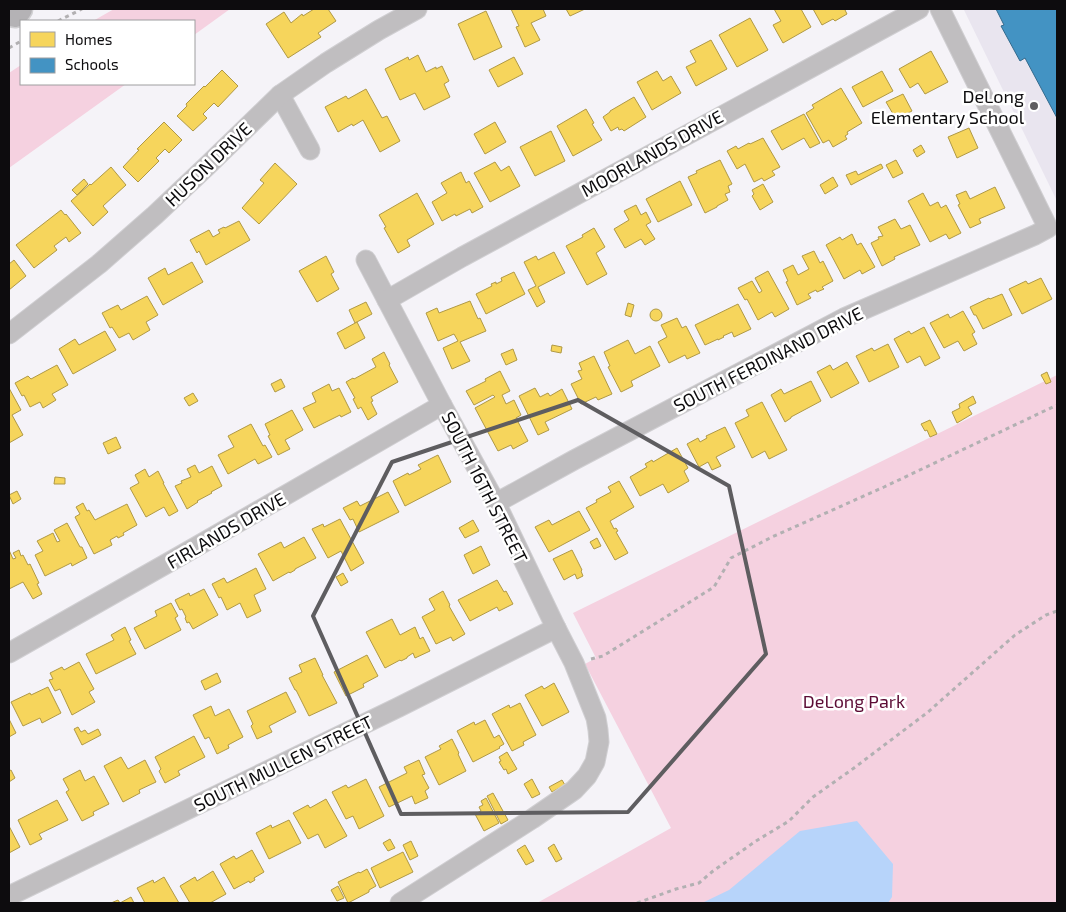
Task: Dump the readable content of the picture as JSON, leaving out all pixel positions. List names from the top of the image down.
{
  "streets": {
    "street": [
      "MOORLANDS DRIVE",
      "HUSON DRIVE",
      "SOUTH FERDINAND DRIVE",
      "SOUTH 16TH STREET",
      "FIRLANDS DRIVE",
      "SOUTH MULLEN STREET"
    ]
  },
  "crossings": [
    ["MOORLANDS DRIVE", "SOUTH 16TH STREET"],
    ["SOUTH FERDINAND DRIVE", "SOUTH 16TH STREET"],
    ["SOUTH 16TH STREET", "FIRLANDS DRIVE"],
    ["SOUTH 16TH STREET", "SOUTH MULLEN STREET"]
  ],
  "parks": ["DeLong Park"],
  "places": ["DeLong Elementary School"],
  "legend": ["Homes", "Schools"]
}
